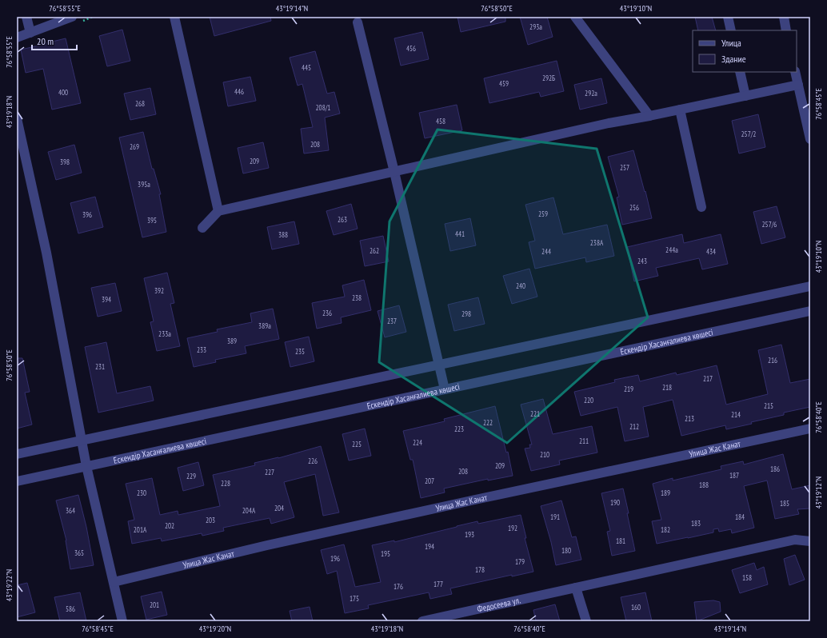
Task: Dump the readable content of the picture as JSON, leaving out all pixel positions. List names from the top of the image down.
{
  "streets": {
    "street": ["Ескендір Хасанғалиева көшесі", "Улица Жас Канат", "Федосеева ул."]
  },
  "house_numbers": [
    "293а",
    "456",
    "445",
    "292Б",
    "459",
    "446",
    "400",
    "292а",
    "268",
    "208/1",
    "458",
    "257/2",
    "208",
    "269",
    "209",
    "398",
    "257",
    "395а",
    "256",
    "259",
    "396",
    "263",
    "395",
    "257/6",
    "441",
    "388",
    "238А",
    "244а",
    "262",
    "244",
    "434",
    "243",
    "240",
    "392",
    "238",
    "394",
    "236",
    "298",
    "237",
    "389а",
    "233а",
    "389",
    "233",
    "235",
    "216",
    "231",
    "217",
    "218",
    "219",
    "220",
    "215",
    "221",
    "214",
    "213",
    "222",
    "212",
    "223",
    "211",
    "224",
    "225",
    "210",
    "226",
    "209",
    "186",
    "208",
    "227",
    "187",
    "229",
    "207",
    "228",
    "188",
    "230",
    "189",
    "190",
    "185",
    "204",
    "364",
    "204А",
    "191",
    "184",
    "203",
    "183",
    "202",
    "192",
    "201А",
    "182",
    "193",
    "181",
    "194",
    "180",
    "365",
    "195",
    "196",
    "179",
    "178",
    "158",
    "177",
    "176",
    "175",
    "201",
    "160",
    "586"
  ],
  "legend": ["Улица", "Здание"],
  "scale_bar": "20 m",
  "coordinates": [
    "76°58'55\"E",
    "43°19'14\"N",
    "76°58'50\"E",
    "43°19'10\"N",
    "76°58'45\"E",
    "43°19'18\"N",
    "76°58'40\"E",
    "43°19'12\"N",
    "43°19'22\"N",
    "43°19'20\"N"
  ]
}
